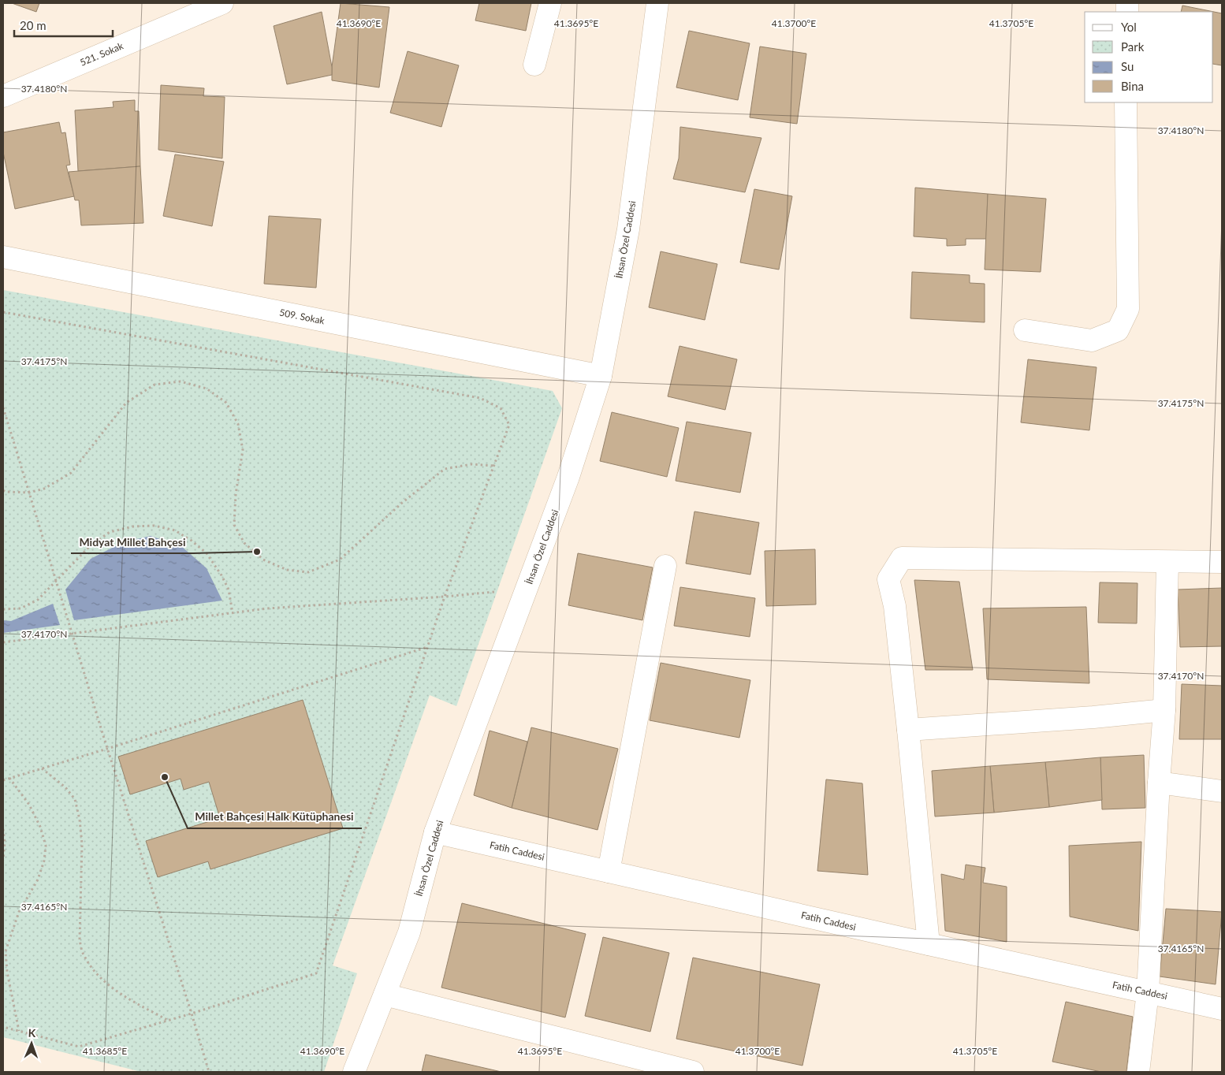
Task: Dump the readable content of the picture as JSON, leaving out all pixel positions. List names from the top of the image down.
{
  "streets": {
    "street": [
      "521. Sokak",
      "İhsan Özel Caddesi",
      "509. Sokak",
      "Fatih Caddesi"
    ]
  },
  "crossings": [
    ["İhsan Özel Caddesi", "509. Sokak"],
    ["İhsan Özel Caddesi", "Fatih Caddesi"]
  ],
  "places": ["Midyat Millet Bahçesi", "Millet Bahçesi Halk Kütüphanesi"],
  "legend": [
    "Yol",
    "Park",
    "Su",
    "Bina"
  ],
  "scale_bar": "20 m",
  "north": "top",
  "coordinates": [
    "41.3690°E",
    "41.3695°E",
    "41.3700°E",
    "41.3705°E",
    "37.4180°N",
    "37.4175°N",
    "37.4170°N",
    "37.4165°N",
    "41.3685°E"
  ]
}
